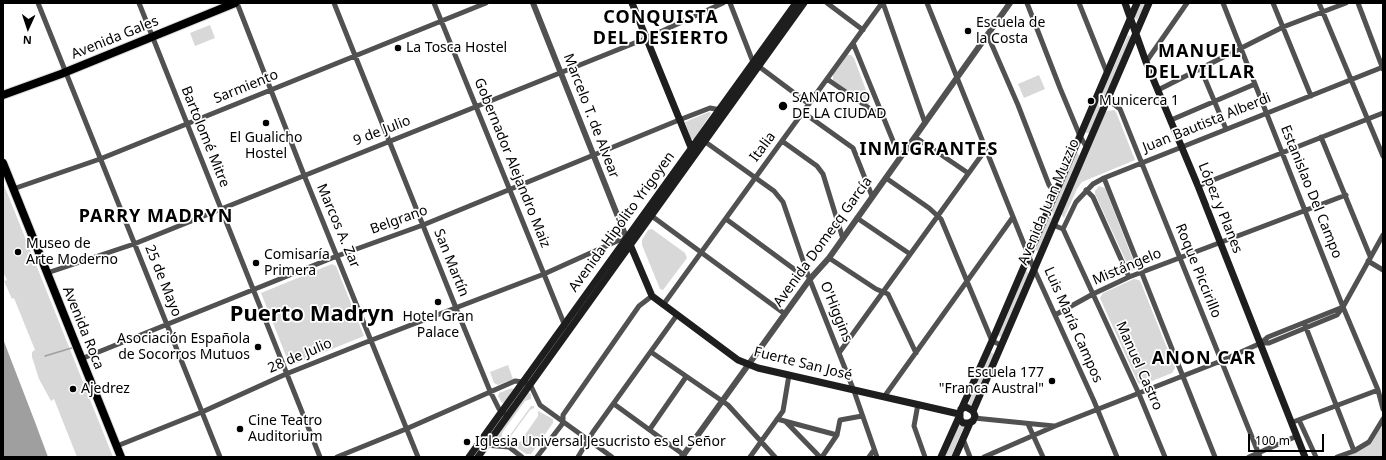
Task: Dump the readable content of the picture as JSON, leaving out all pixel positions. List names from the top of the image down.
{
  "streets": {
    "main road": [
      "Avenida Gales",
      "Avenida Juan Muzzio",
      "López y Planes",
      "Avenida Hipólito Yrigoyen",
      "Avenida Roca",
      "Fuerte San José"
    ],
    "street": [
      "Sarmiento",
      "Marcelo T. de Alvear",
      "Juan Bautista Alberdi",
      "9 de Julio",
      "Bartolomé Mitre",
      "Italia",
      "Gobernador Alejandro Maiz",
      "Estanislao Del Campo",
      "Belgrano",
      "Marcos A. Zar",
      "Avenida Domecq García",
      "San Martín",
      "Mistángelo",
      "Roque Piccirillo",
      "25 de Mayo",
      "O'Higgins",
      "Luis María Campos",
      "28 de Julio",
      "Manuel Castro"
    ]
  },
  "crossings": [
    ["Avenida Gales", "Bartolomé Mitre"],
    ["Avenida Gales", "Marcos A. Zar"],
    ["Avenida Gales", "25 de Mayo"],
    ["Sarmiento", "Bartolomé Mitre"],
    ["Sarmiento", "Gobernador Alejandro Maiz"],
    ["Sarmiento", "Marcos A. Zar"],
    ["Sarmiento", "San Martín"],
    ["Sarmiento", "25 de Mayo"],
    ["Sarmiento", "Avenida Roca"],
    ["Marcelo T. de Alvear", "9 de Julio"],
    ["Marcelo T. de Alvear", "Belgrano"],
    ["Marcelo T. de Alvear", "Avenida Hipólito Yrigoyen"],
    ["Marcelo T. de Alvear", "28 de Julio"],
    ["Marcelo T. de Alvear", "Fuerte San José"],
    ["Juan Bautista Alberdi", "Estanislao Del Campo"],
    ["Juan Bautista Alberdi", "López y Planes"],
    ["Juan Bautista Alberdi", "Roque Piccirillo"],
    ["Juan Bautista Alberdi", "Manuel Castro"],
    ["9 de Julio", "Bartolomé Mitre"],
    ["9 de Julio", "Gobernador Alejandro Maiz"],
    ["9 de Julio", "Marcos A. Zar"],
    ["9 de Julio", "San Martín"],
    ["9 de Julio", "25 de Mayo"],
    ["9 de Julio", "Avenida Roca"],
    ["Bartolomé Mitre", "Belgrano"],
    ["Bartolomé Mitre", "28 de Julio"],
    ["Italia", "O'Higgins"],
    ["Italia", "Fuerte San José"],
    ["Gobernador Alejandro Maiz", "Belgrano"],
    ["Gobernador Alejandro Maiz", "Avenida Hipólito Yrigoyen"],
    ["Gobernador Alejandro Maiz", "28 de Julio"],
    ["Estanislao Del Campo", "Mistángelo"],
    ["Avenida Juan Muzzio", "López y Planes"],
    ["Avenida Juan Muzzio", "Roque Piccirillo"],
    ["Avenida Juan Muzzio", "Luis María Campos"],
    ["Avenida Juan Muzzio", "Fuerte San José"],
    ["López y Planes", "Mistángelo"],
    ["Belgrano", "Avenida Hipólito Yrigoyen"],
    ["Belgrano", "Marcos A. Zar"],
    ["Belgrano", "San Martín"],
    ["Belgrano", "25 de Mayo"],
    ["Belgrano", "Avenida Roca"],
    ["Avenida Hipólito Yrigoyen", "San Martín"],
    ["Avenida Hipólito Yrigoyen", "O'Higgins"],
    ["Avenida Hipólito Yrigoyen", "28 de Julio"],
    ["Avenida Hipólito Yrigoyen", "Fuerte San José"],
    ["Marcos A. Zar", "28 de Julio"],
    ["Avenida Domecq García", "O'Higgins"],
    ["Avenida Domecq García", "Luis María Campos"],
    ["Avenida Domecq García", "Fuerte San José"],
    ["San Martín", "28 de Julio"],
    ["Mistángelo", "Roque Piccirillo"],
    ["Mistángelo", "Luis María Campos"],
    ["Mistángelo", "Manuel Castro"],
    ["25 de Mayo", "28 de Julio"],
    ["O'Higgins", "Fuerte San José"],
    ["Avenida Roca", "28 de Julio"],
    ["28 de Julio", "Fuerte San José"]
  ],
  "districts": [
    "CONQUISTA DEL DESIERTO",
    "MANUEL DEL VILLAR",
    "INMIGRANTES",
    "PARRY MADRYN",
    "Puerto Madryn",
    "ANON CAR"
  ],
  "places": [
    "Escuela de la Costa",
    "La Tosca Hostel",
    "Municerca 1",
    "SANATORIO DE LA CIUDAD",
    "El Gualicho Hostel",
    "Museo de Arte Moderno",
    "Comisaría Primera",
    "Hotel Gran Palace",
    "Asociación Española de Socorros Mutuos",
    "Escuela 177 \"Franca Austral\"",
    "Ajedrez",
    "Cine Teatro Auditorium",
    "Iglesia Universal Jesucristo es el Señor"
  ],
  "scale_bar": "100 m",
  "north": "bottom"
}
